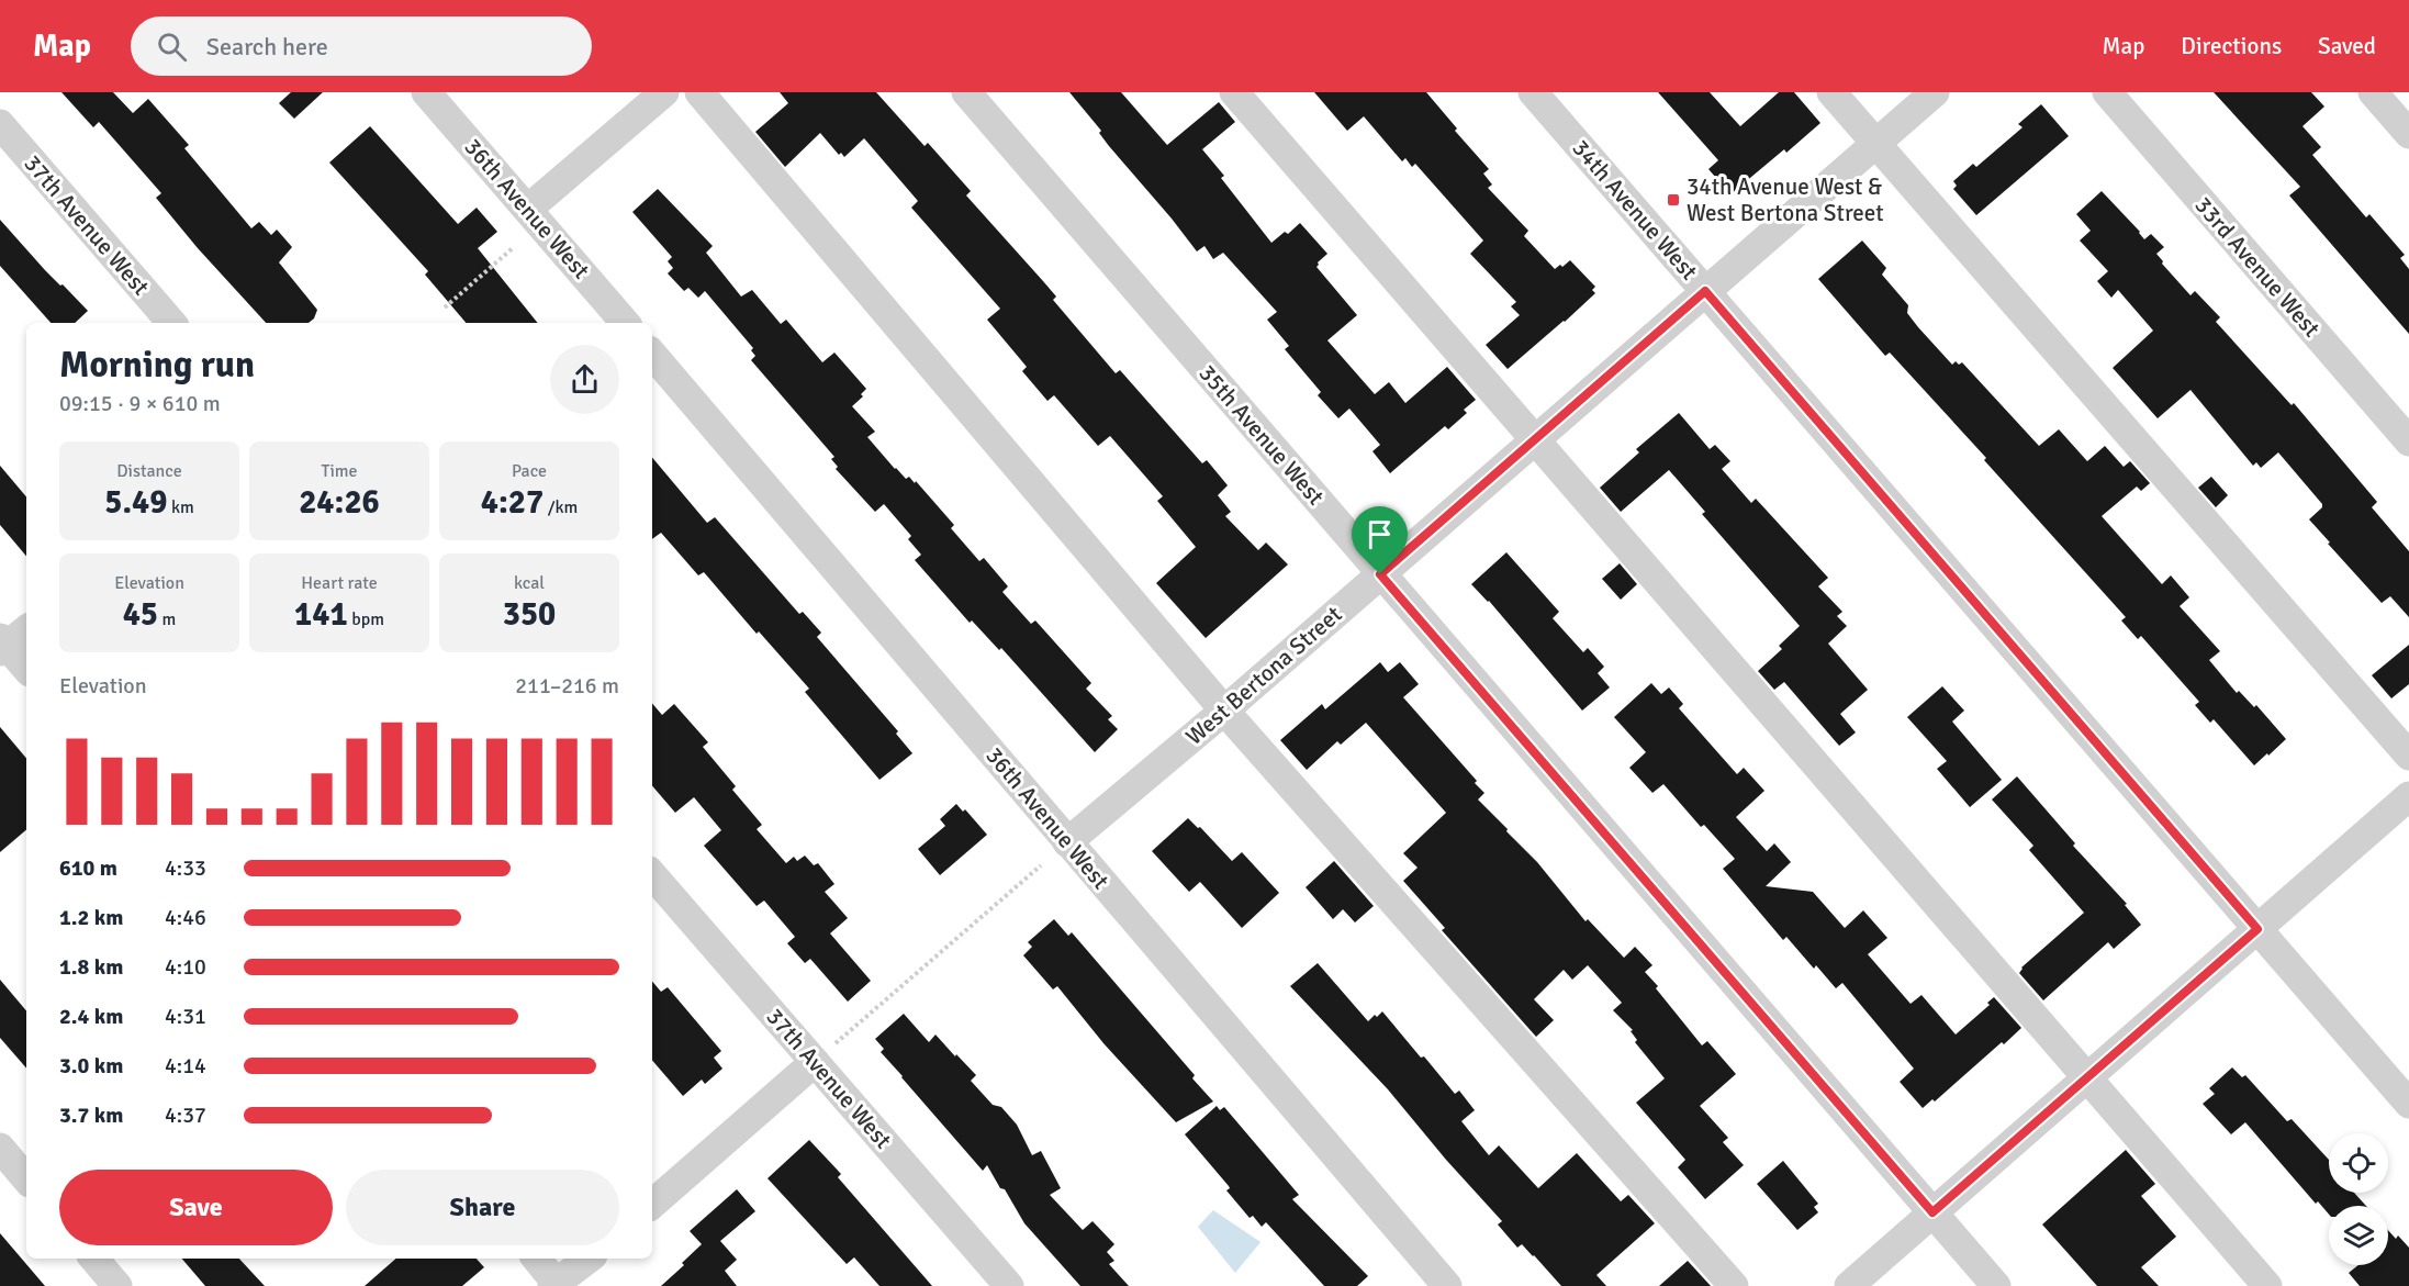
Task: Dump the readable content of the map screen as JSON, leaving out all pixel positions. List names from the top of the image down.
{
  "streets": {
    "street": [
      "36th Avenue West",
      "34th Avenue West",
      "37th Avenue West",
      "33rd Avenue West",
      "35th Avenue West",
      "West Bertona Street"
    ]
  },
  "crossings": [
    ["36th Avenue West", "West Bertona Street"],
    ["34th Avenue West", "West Bertona Street"],
    ["35th Avenue West", "West Bertona Street"]
  ],
  "places": {
    "transit": ["34th Avenue West & West Bertona Street"]
  },
  "page": {
    "header": "Map",
    "search": "Search here",
    "nav": ["Map", "Directions", "Saved"],
    "heading": ["Morning run", "09:15 · 9 × 610 m"],
    "stats": [
      ["Distance", "5.49 km"],
      ["Time", "24:26"],
      ["Pace", "4:27 /km"],
      ["Elevation", "45 m"],
      ["Heart rate", "141 bpm"],
      ["kcal", "350"]
    ],
    "chart": ["Elevation", "211–216 m"],
    "list": [
      {
        "name": "610 m",
        "note": "4:33"
      },
      {
        "name": "1.2 km",
        "note": "4:46"
      },
      {
        "name": "1.8 km",
        "note": "4:10"
      },
      {
        "name": "2.4 km",
        "note": "4:31"
      },
      {
        "name": "3.0 km",
        "note": "4:14"
      },
      {
        "name": "3.7 km",
        "note": "4:37"
      }
    ],
    "buttons": ["Save", "Share"]
  }
}
